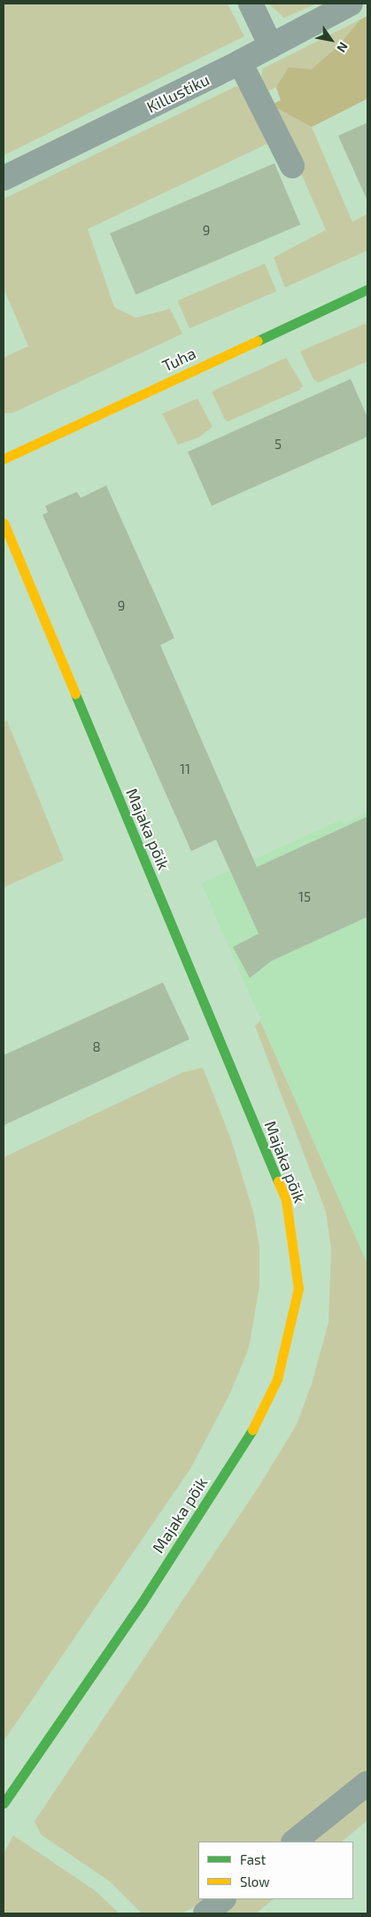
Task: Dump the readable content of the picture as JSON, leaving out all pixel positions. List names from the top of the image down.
{
  "streets": {
    "street": ["Killustiku", "Tuha", "Majaka põik"]
  },
  "house_numbers": [
    "9",
    "5",
    "9",
    "11",
    "15",
    "8"
  ],
  "legend": ["Fast", "Slow"],
  "north": "bottom right"
}
